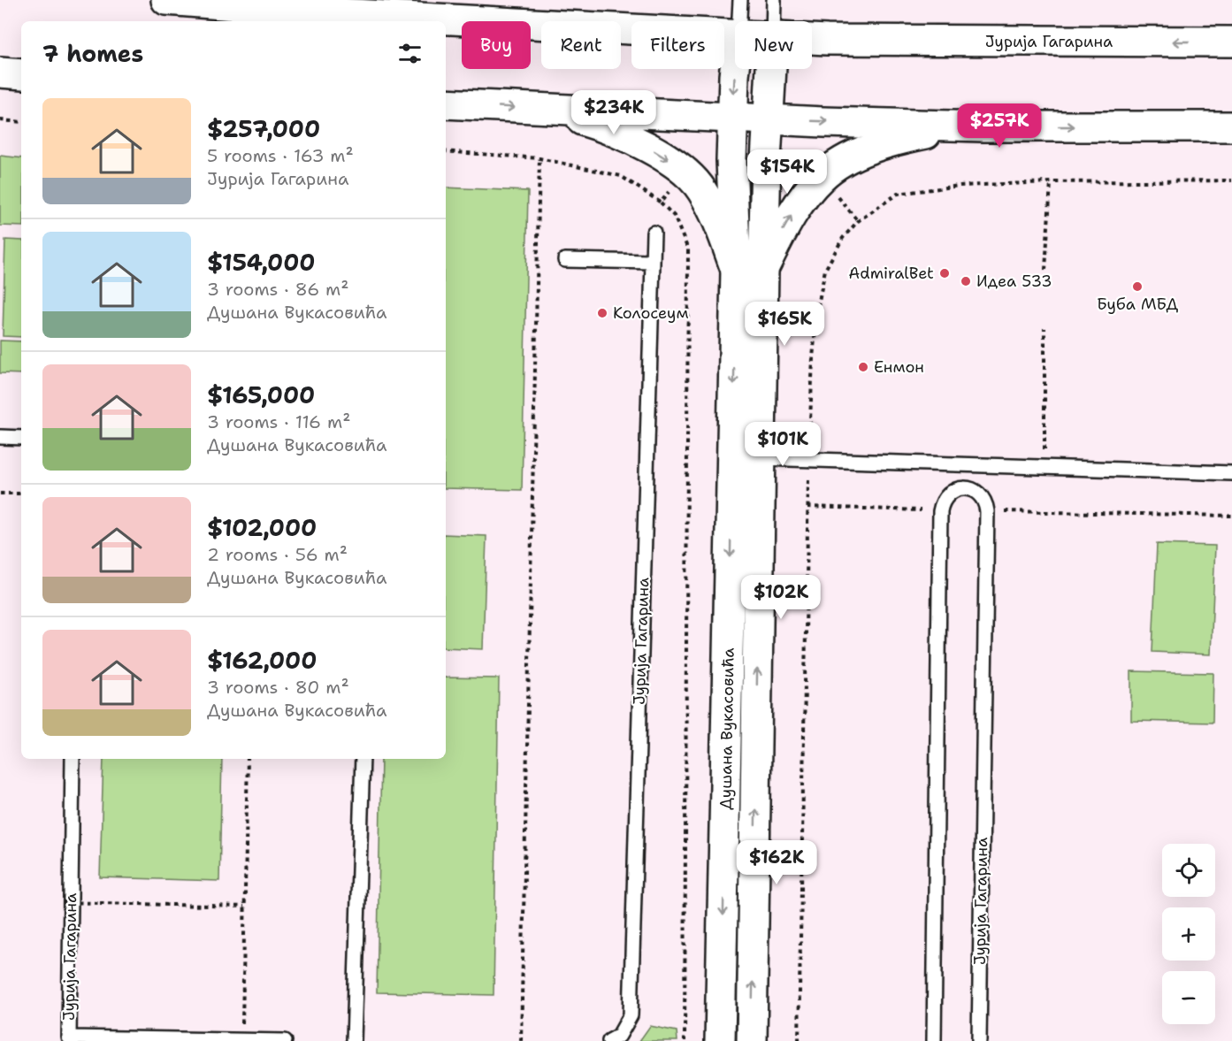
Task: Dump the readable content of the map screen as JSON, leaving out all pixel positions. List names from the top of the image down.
{
  "streets": {
    "main road": ["Јурија Гагарина", "Душана Вукасовића"]
  },
  "places": [
    "AdmiralBet",
    "Идеа 533",
    "Буба МБД",
    "Колосеум",
    "Енмон"
  ],
  "page": {
    "chip": [
      "Buy",
      "Rent",
      "Filters",
      "New"
    ],
    "heading": "7 homes",
    "list": [
      {
        "name": "$257,000",
        "note": "5 rooms · 163 m² · Јурија Гагарина"
      },
      {
        "name": "$154,000",
        "note": "3 rooms · 86 m² · Душана Вукасовића"
      },
      {
        "name": "$165,000",
        "note": "3 rooms · 116 m² · Душана Вукасовића"
      },
      {
        "name": "$102,000",
        "note": "2 rooms · 56 m² · Душана Вукасовића"
      },
      {
        "name": "$162,000",
        "note": "3 rooms · 80 m² · Душана Вукасовића"
      }
    ],
    "price": [
      "$234K",
      "$257K",
      "$154K",
      "$165K",
      "$101K",
      "$102K",
      "$162K"
    ],
    "map_buttons": ["+", "−"]
  }
}
